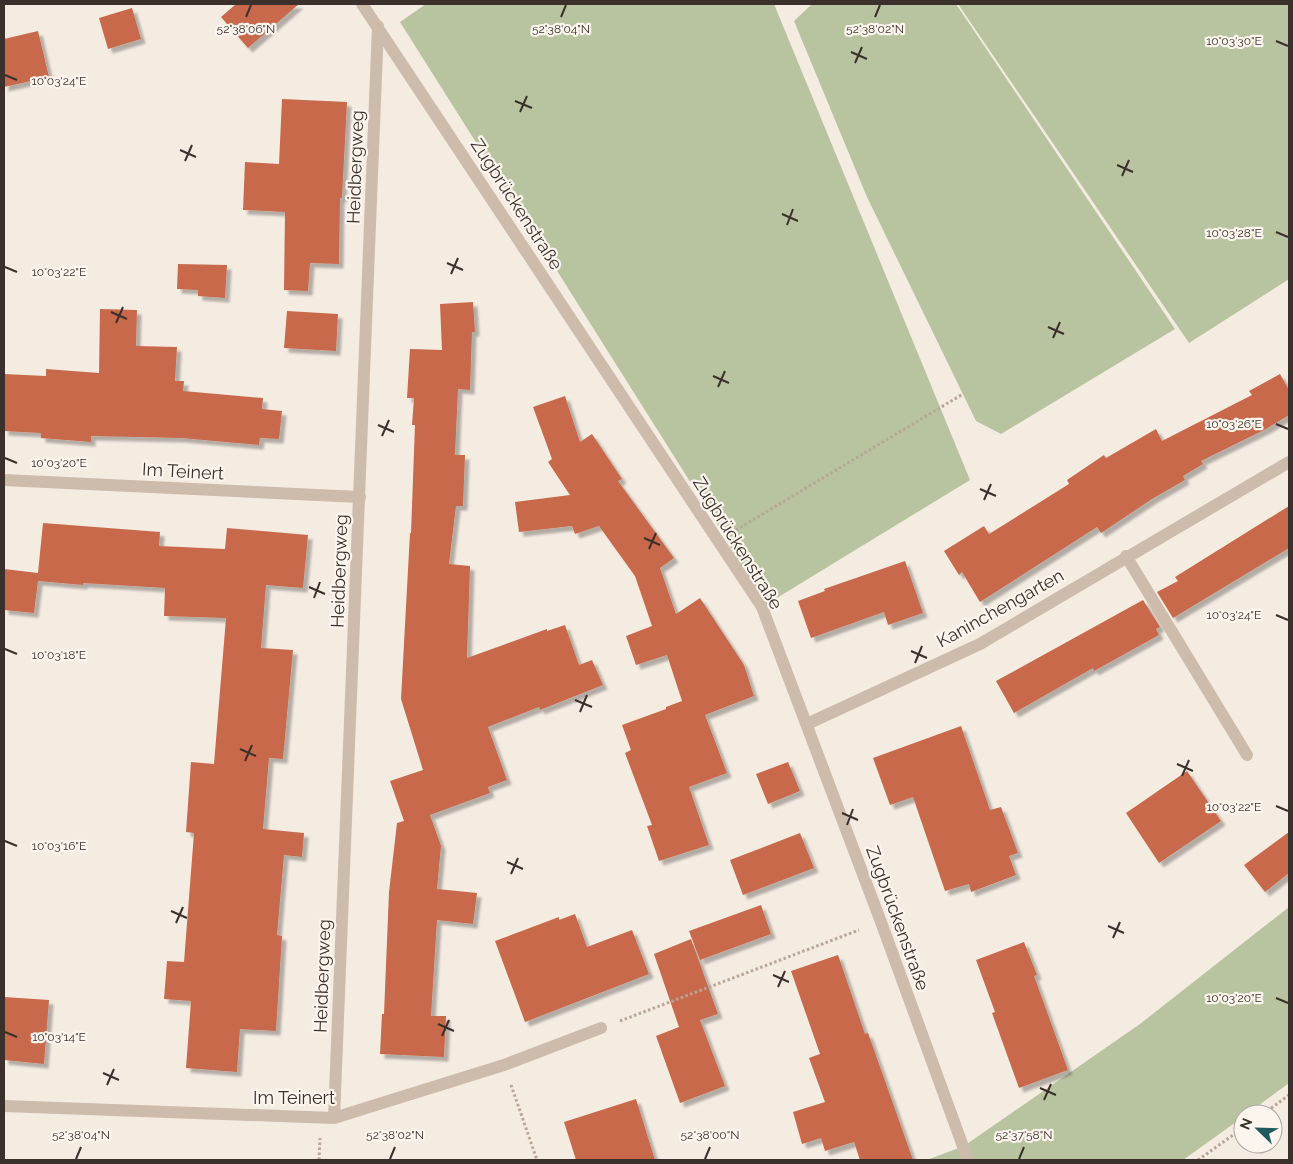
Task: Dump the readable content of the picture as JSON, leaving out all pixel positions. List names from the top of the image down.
{
  "streets": {
    "street": [
      "Heidbergweg",
      "Zugbrückenstraße",
      "Im Teinert",
      "Kaninchengarten"
    ]
  },
  "crossings": [
    ["Heidbergweg", "Zugbrückenstraße"],
    ["Heidbergweg", "Im Teinert"],
    ["Zugbrückenstraße", "Kaninchengarten"]
  ],
  "north": "top left",
  "coordinates": [
    "52°38'06\"N",
    "52°38'04\"N",
    "52°38'02\"N",
    "10°03'30\"E",
    "10°03'24\"E",
    "10°03'28\"E",
    "10°03'22\"E",
    "10°03'26\"E",
    "10°03'20\"E",
    "10°03'18\"E",
    "10°03'16\"E",
    "10°03'14\"E",
    "52°38'00\"N",
    "52°37'58\"N"
  ]
}
